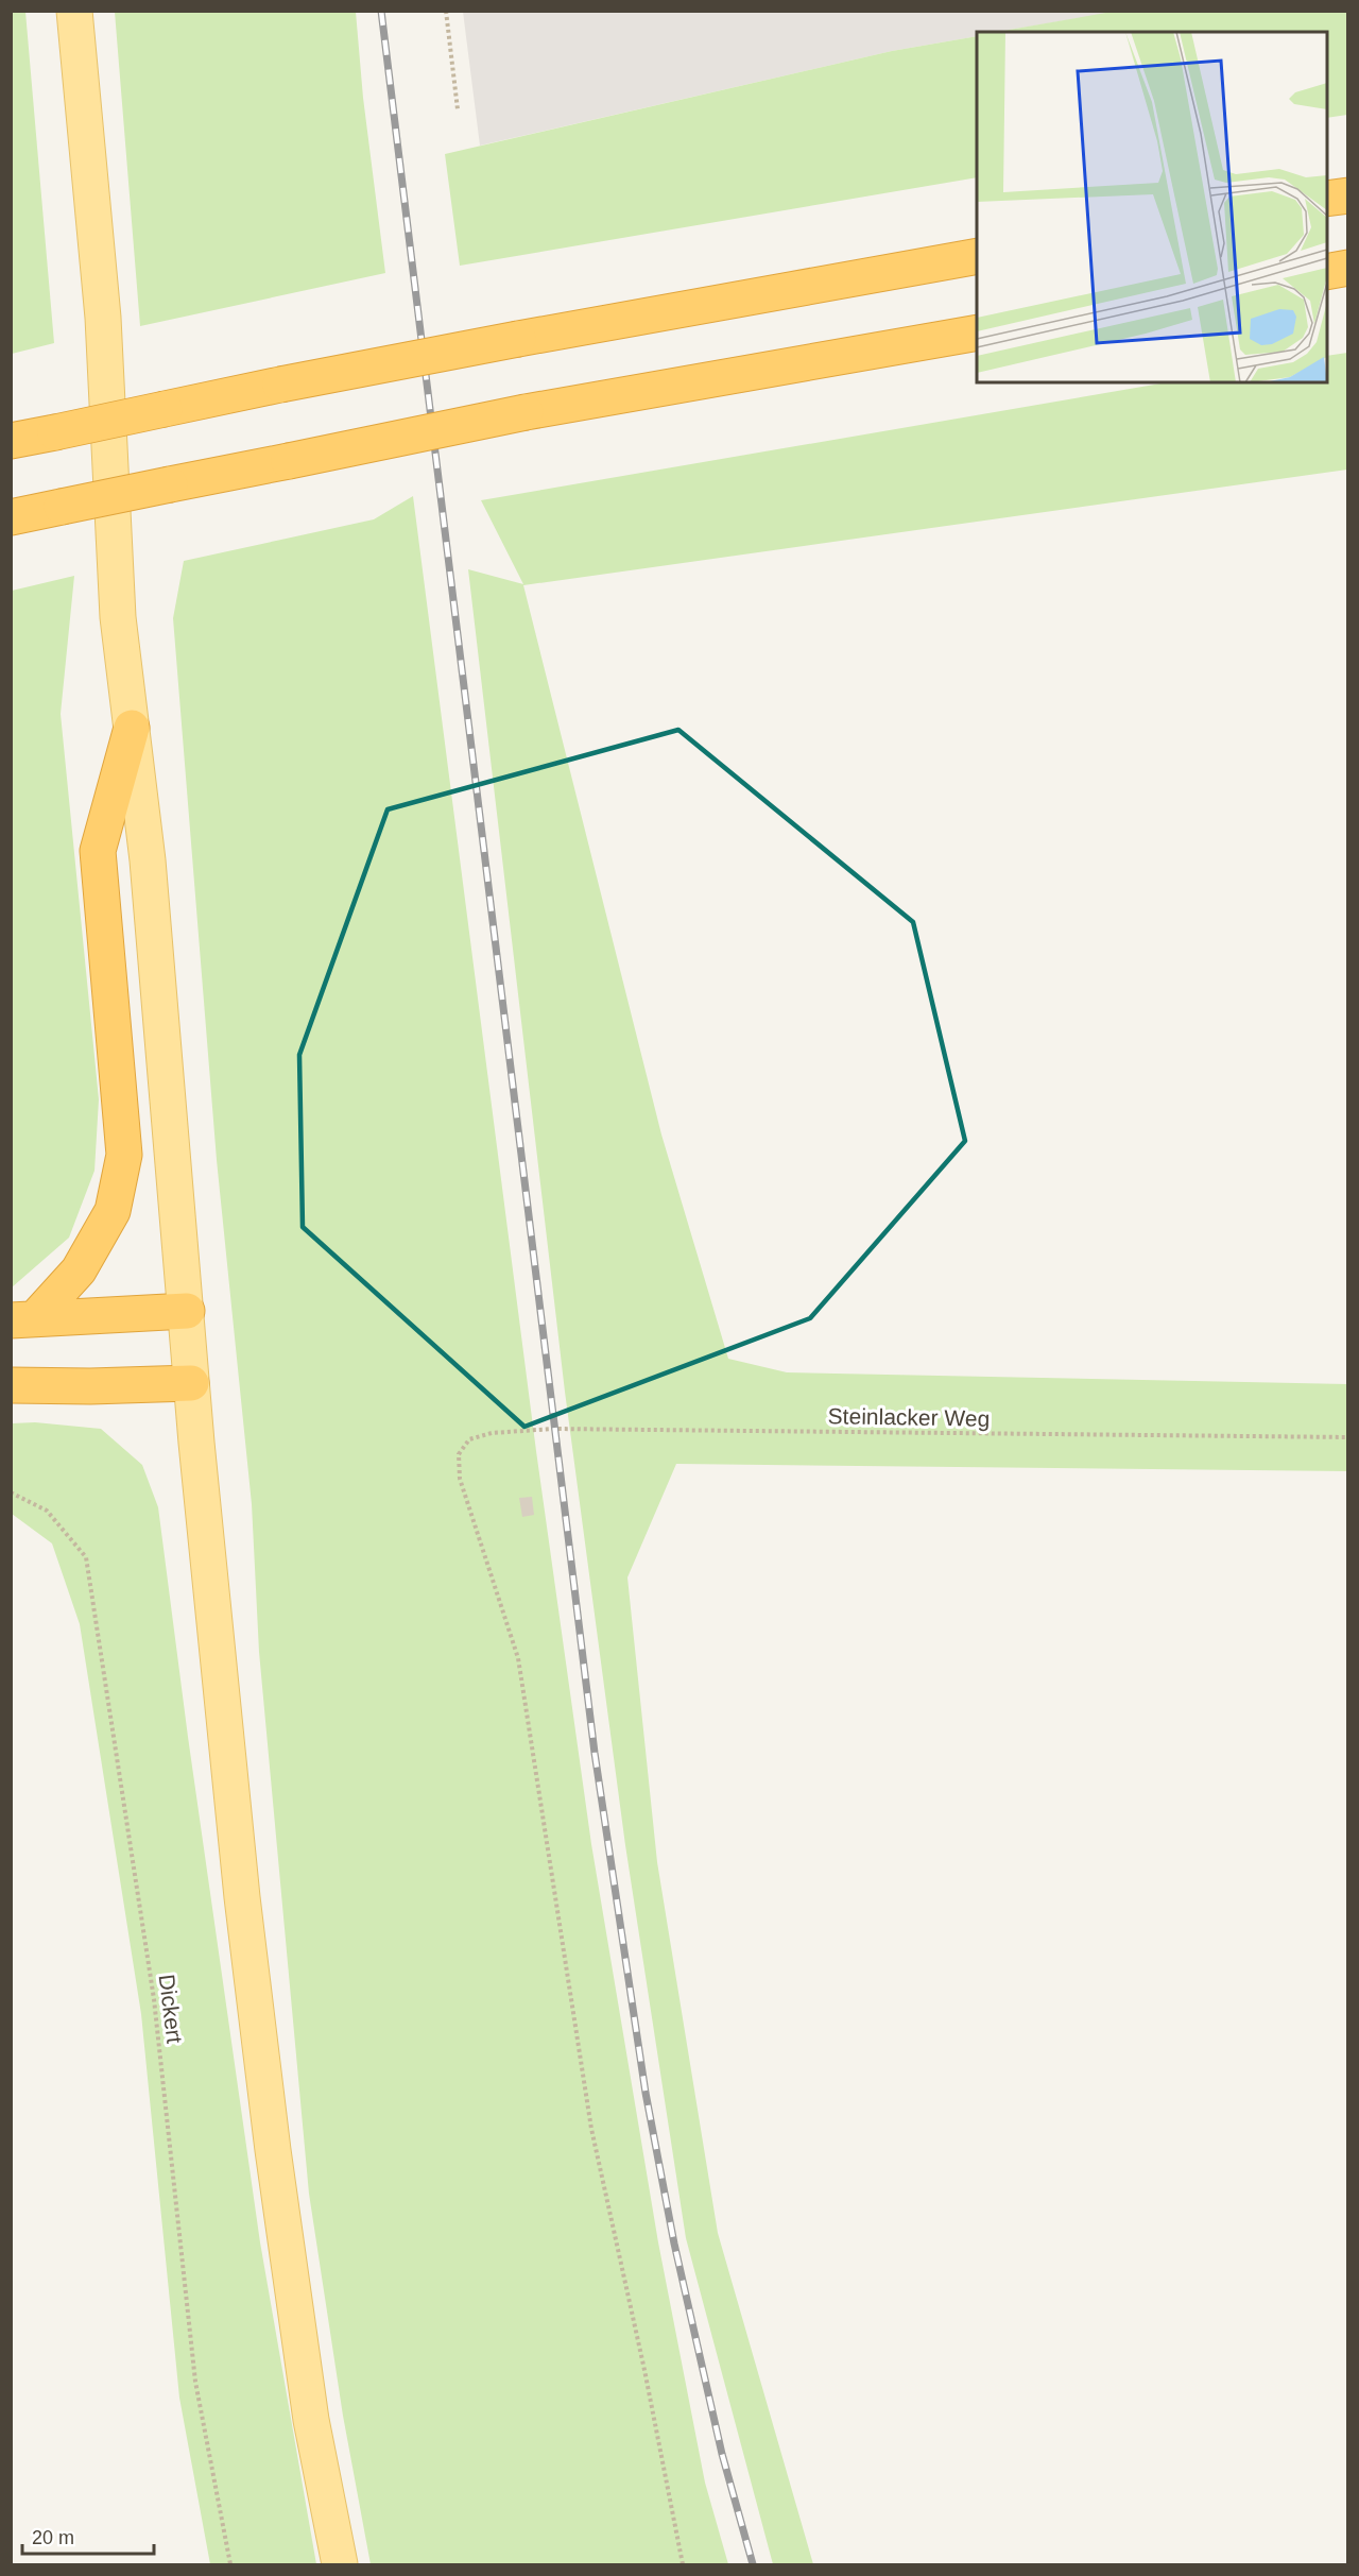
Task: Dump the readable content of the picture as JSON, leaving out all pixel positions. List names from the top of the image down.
{
  "streets": {
    "path": ["Steinlacker Weg", "Dickert"]
  },
  "scale_bar": "20 m"
}
